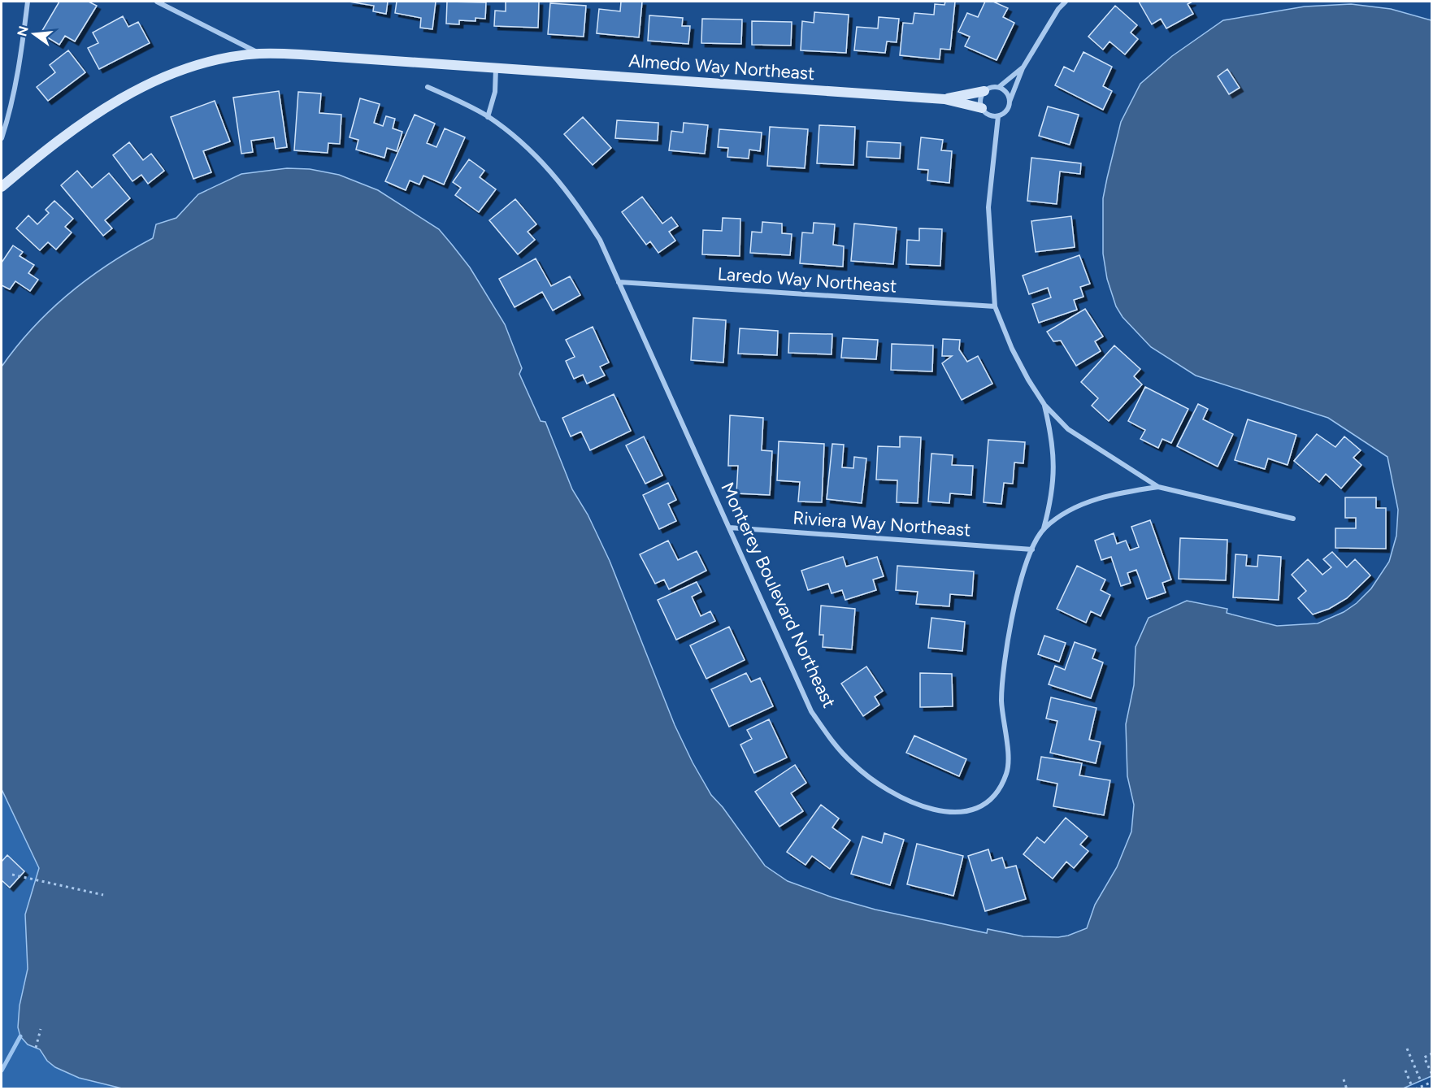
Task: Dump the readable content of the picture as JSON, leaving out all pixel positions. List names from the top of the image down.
{
  "streets": {
    "street": [
      "Almedo Way Northeast",
      "Laredo Way Northeast",
      "Riviera Way Northeast",
      "Monterey Boulevard Northeast"
    ]
  },
  "crossings": [
    ["Almedo Way Northeast", "Monterey Boulevard Northeast"],
    ["Laredo Way Northeast", "Monterey Boulevard Northeast"],
    ["Riviera Way Northeast", "Monterey Boulevard Northeast"]
  ],
  "north": "left"
}
